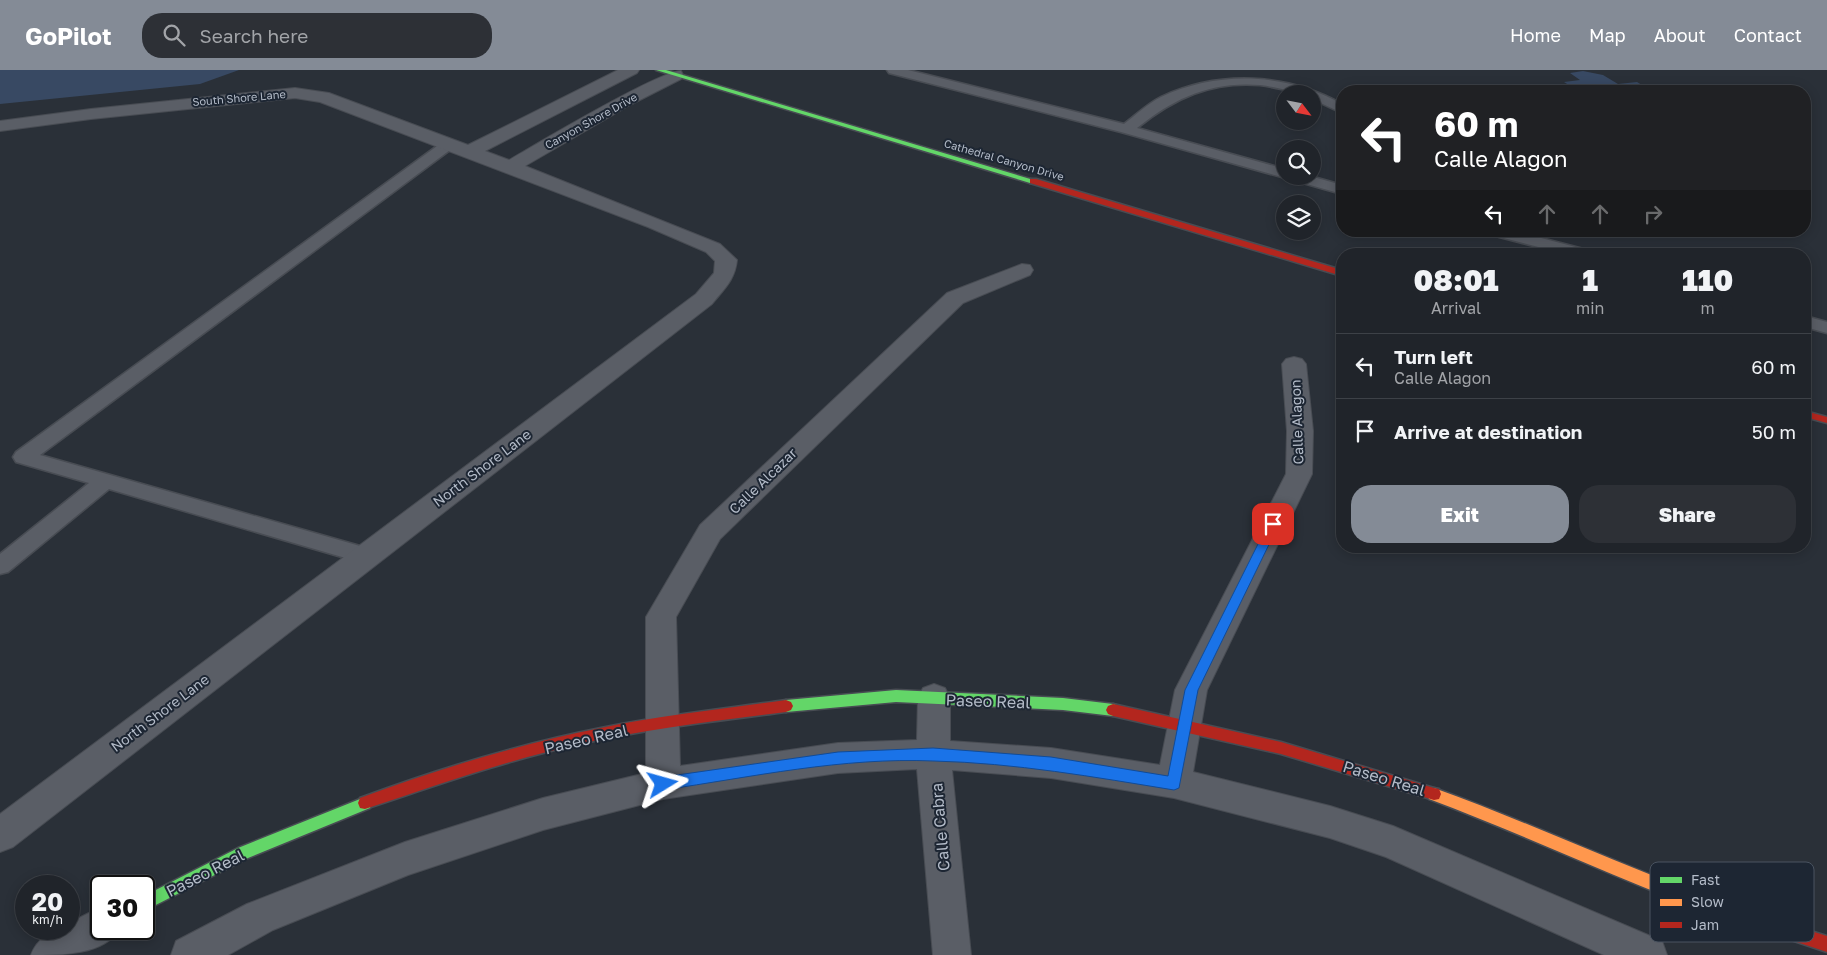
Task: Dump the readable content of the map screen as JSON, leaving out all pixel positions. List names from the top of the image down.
{
  "streets": {
    "street": [
      "South Shore Lane",
      "Canyon Shore Drive",
      "Cathedral Canyon Drive",
      "Calle Alagon",
      "North Shore Lane",
      "Calle Alcazar",
      "Paseo Real",
      "Calle Cabra"
    ]
  },
  "crossings": [
    ["South Shore Lane", "Canyon Shore Drive"],
    ["South Shore Lane", "North Shore Lane"],
    ["Canyon Shore Drive", "Cathedral Canyon Drive"],
    ["Canyon Shore Drive", "North Shore Lane"],
    ["Calle Alagon", "Paseo Real"],
    ["Calle Alcazar", "Paseo Real"],
    ["Paseo Real", "Calle Cabra"]
  ],
  "legend": ["Fast", "Slow", "Jam"],
  "north": "bottom right",
  "page": {
    "header": "GoPilot",
    "search": "Search here",
    "nav": [
      "Home",
      "Map",
      "About",
      "Contact"
    ],
    "turn": ["60 m", "Calle Alagon"],
    "eta": [
      "08:01",
      "Arrival",
      "1",
      "min",
      "110",
      "m"
    ],
    "list": [
      {
        "name": "Turn left",
        "note": "Calle Alagon",
        "value": "60 m"
      },
      {
        "name": "Arrive at destination",
        "value": "50 m"
      }
    ],
    "buttons": ["Exit", "Share"],
    "speed": "20 km/h",
    "limit": "30"
  }
}
